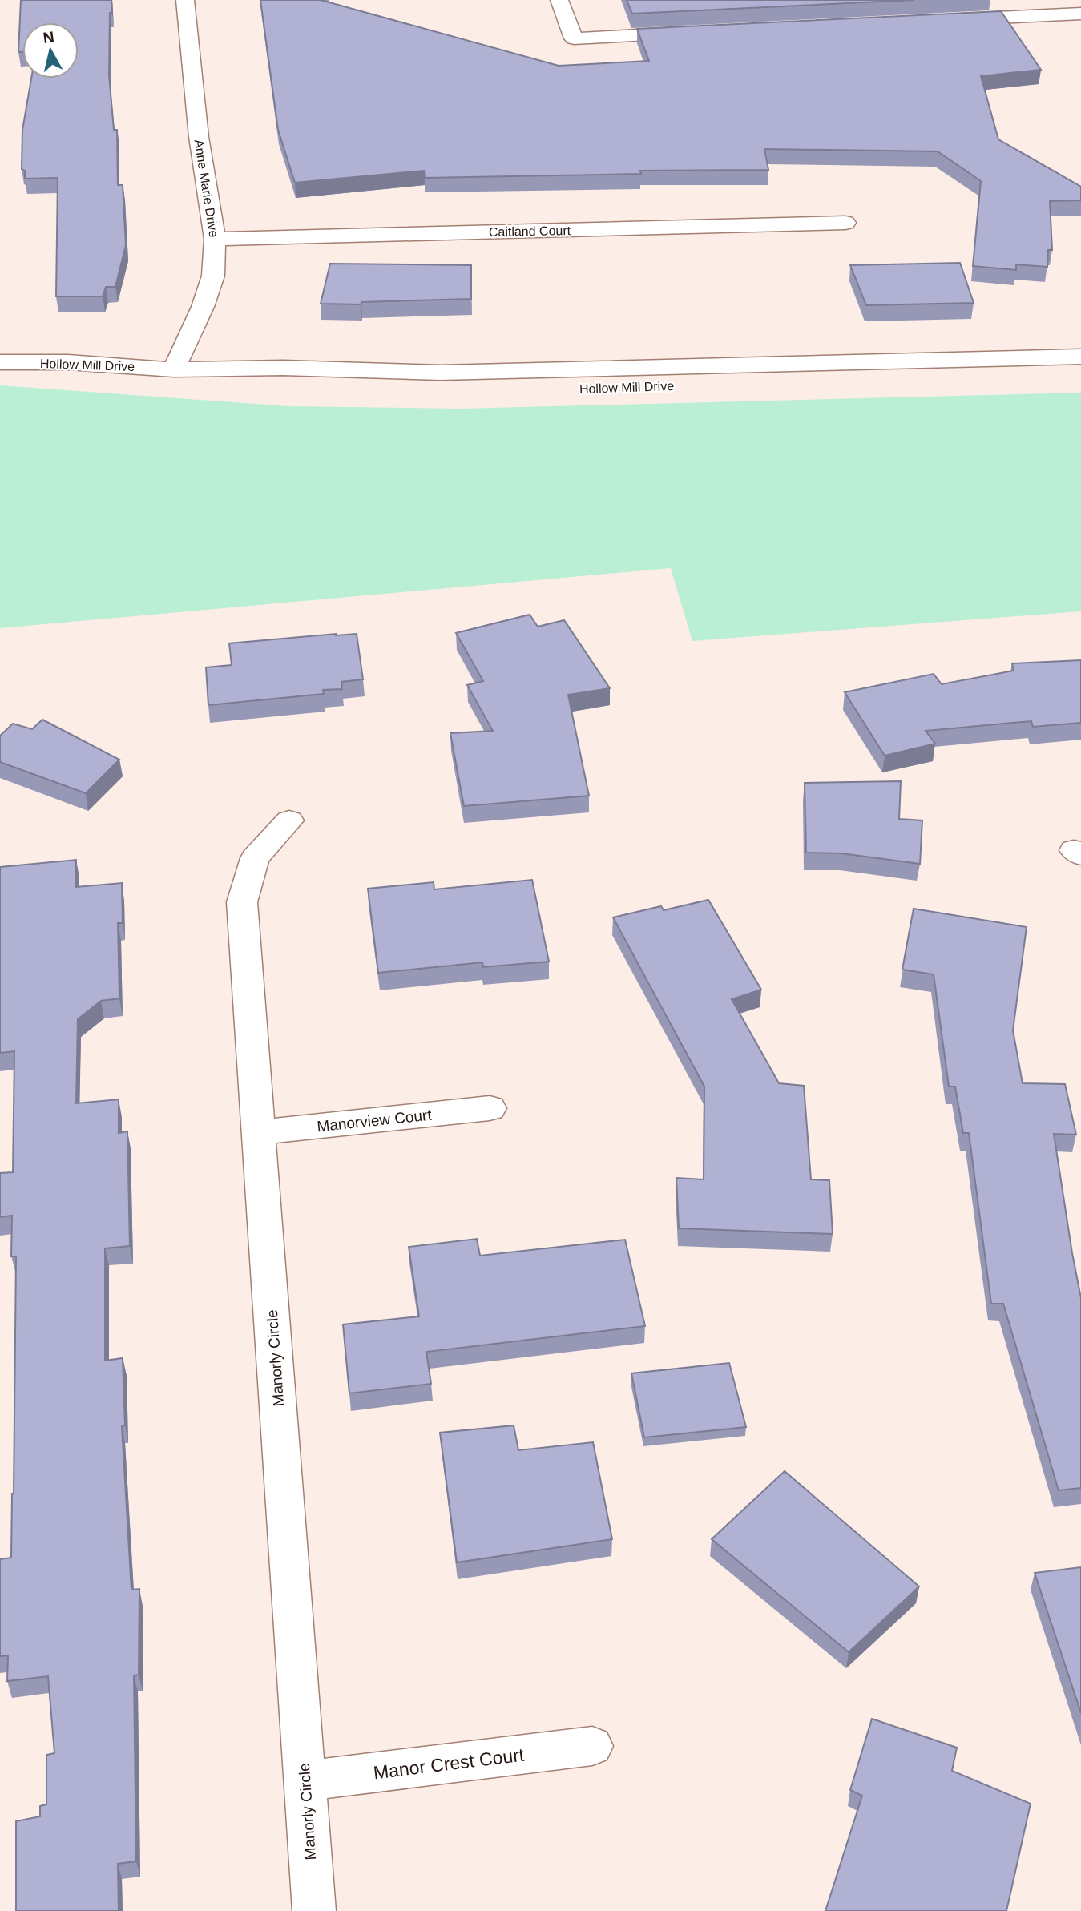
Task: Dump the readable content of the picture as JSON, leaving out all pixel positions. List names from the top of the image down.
{
  "streets": {
    "street": [
      "Anne Marie Drive",
      "Caitland Court",
      "Hollow Mill Drive",
      "Manorview Court",
      "Manorly Circle",
      "Manor Crest Court"
    ]
  },
  "crossings": [
    ["Anne Marie Drive", "Caitland Court"],
    ["Anne Marie Drive", "Hollow Mill Drive"],
    ["Manorview Court", "Manorly Circle"],
    ["Manorly Circle", "Manor Crest Court"]
  ],
  "north": "top"
}
